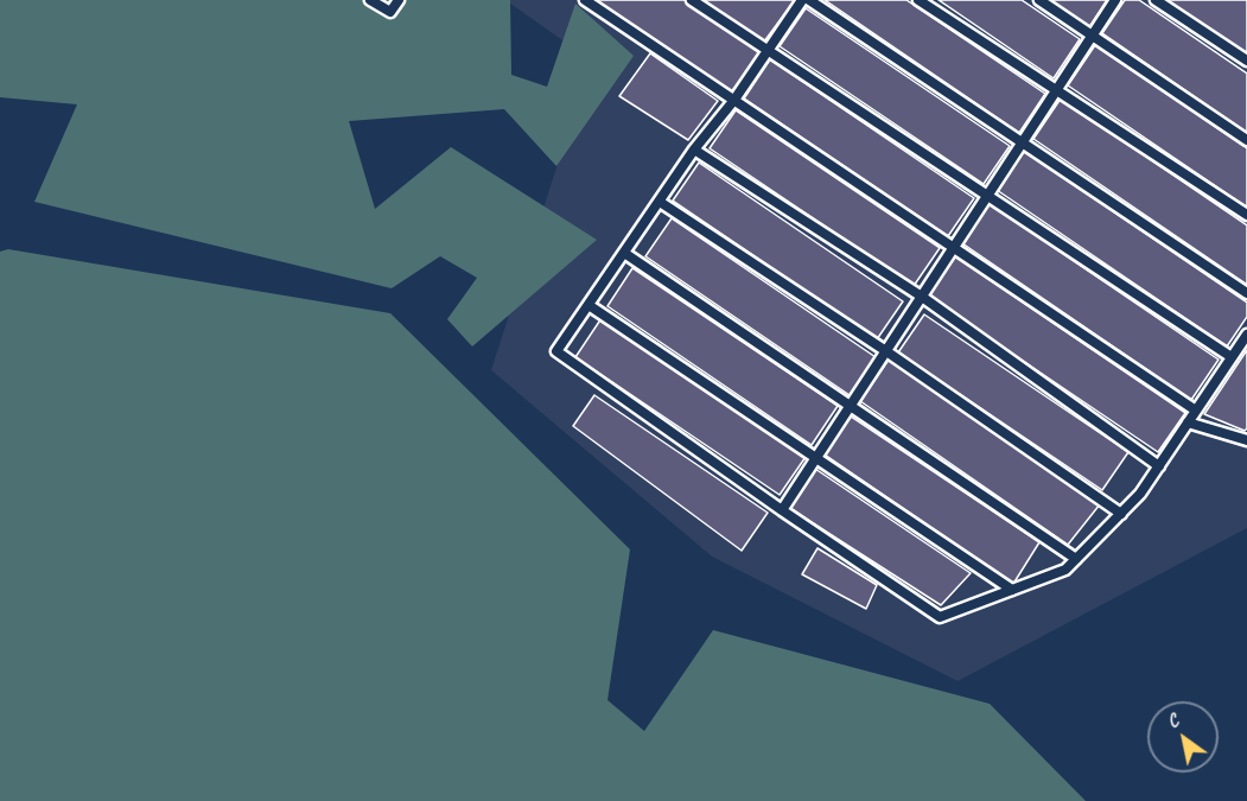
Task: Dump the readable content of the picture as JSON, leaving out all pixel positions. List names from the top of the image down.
{
  "north": "top left"
}
